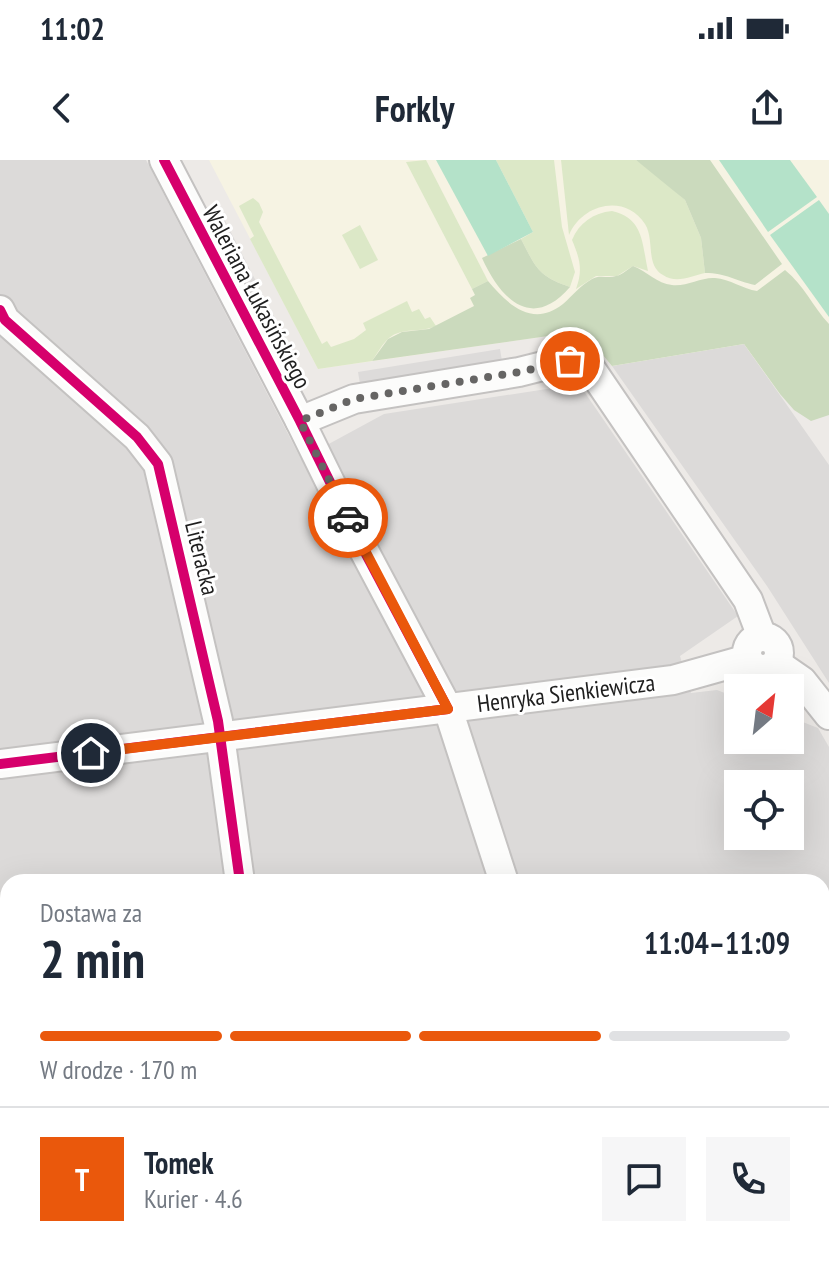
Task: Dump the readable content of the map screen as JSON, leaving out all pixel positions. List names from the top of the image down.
{
  "streets": {
    "street": ["Waleriana Łukasińskiego", "Literacka", "Henryka Sienkiewicza"]
  },
  "crossings": [
    ["Waleriana Łukasińskiego", "Henryka Sienkiewicza"],
    ["Literacka", "Henryka Sienkiewicza"]
  ],
  "north": "top right",
  "page": {
    "status": "11:02",
    "header": "Forkly",
    "heading": ["2 min", "Dostawa za", "11:04–11:09"],
    "panel": ["Tomek", "Kurier · 4.6"],
    "bar": "W drodze · 170 m",
    "round": "T"
  }
}
